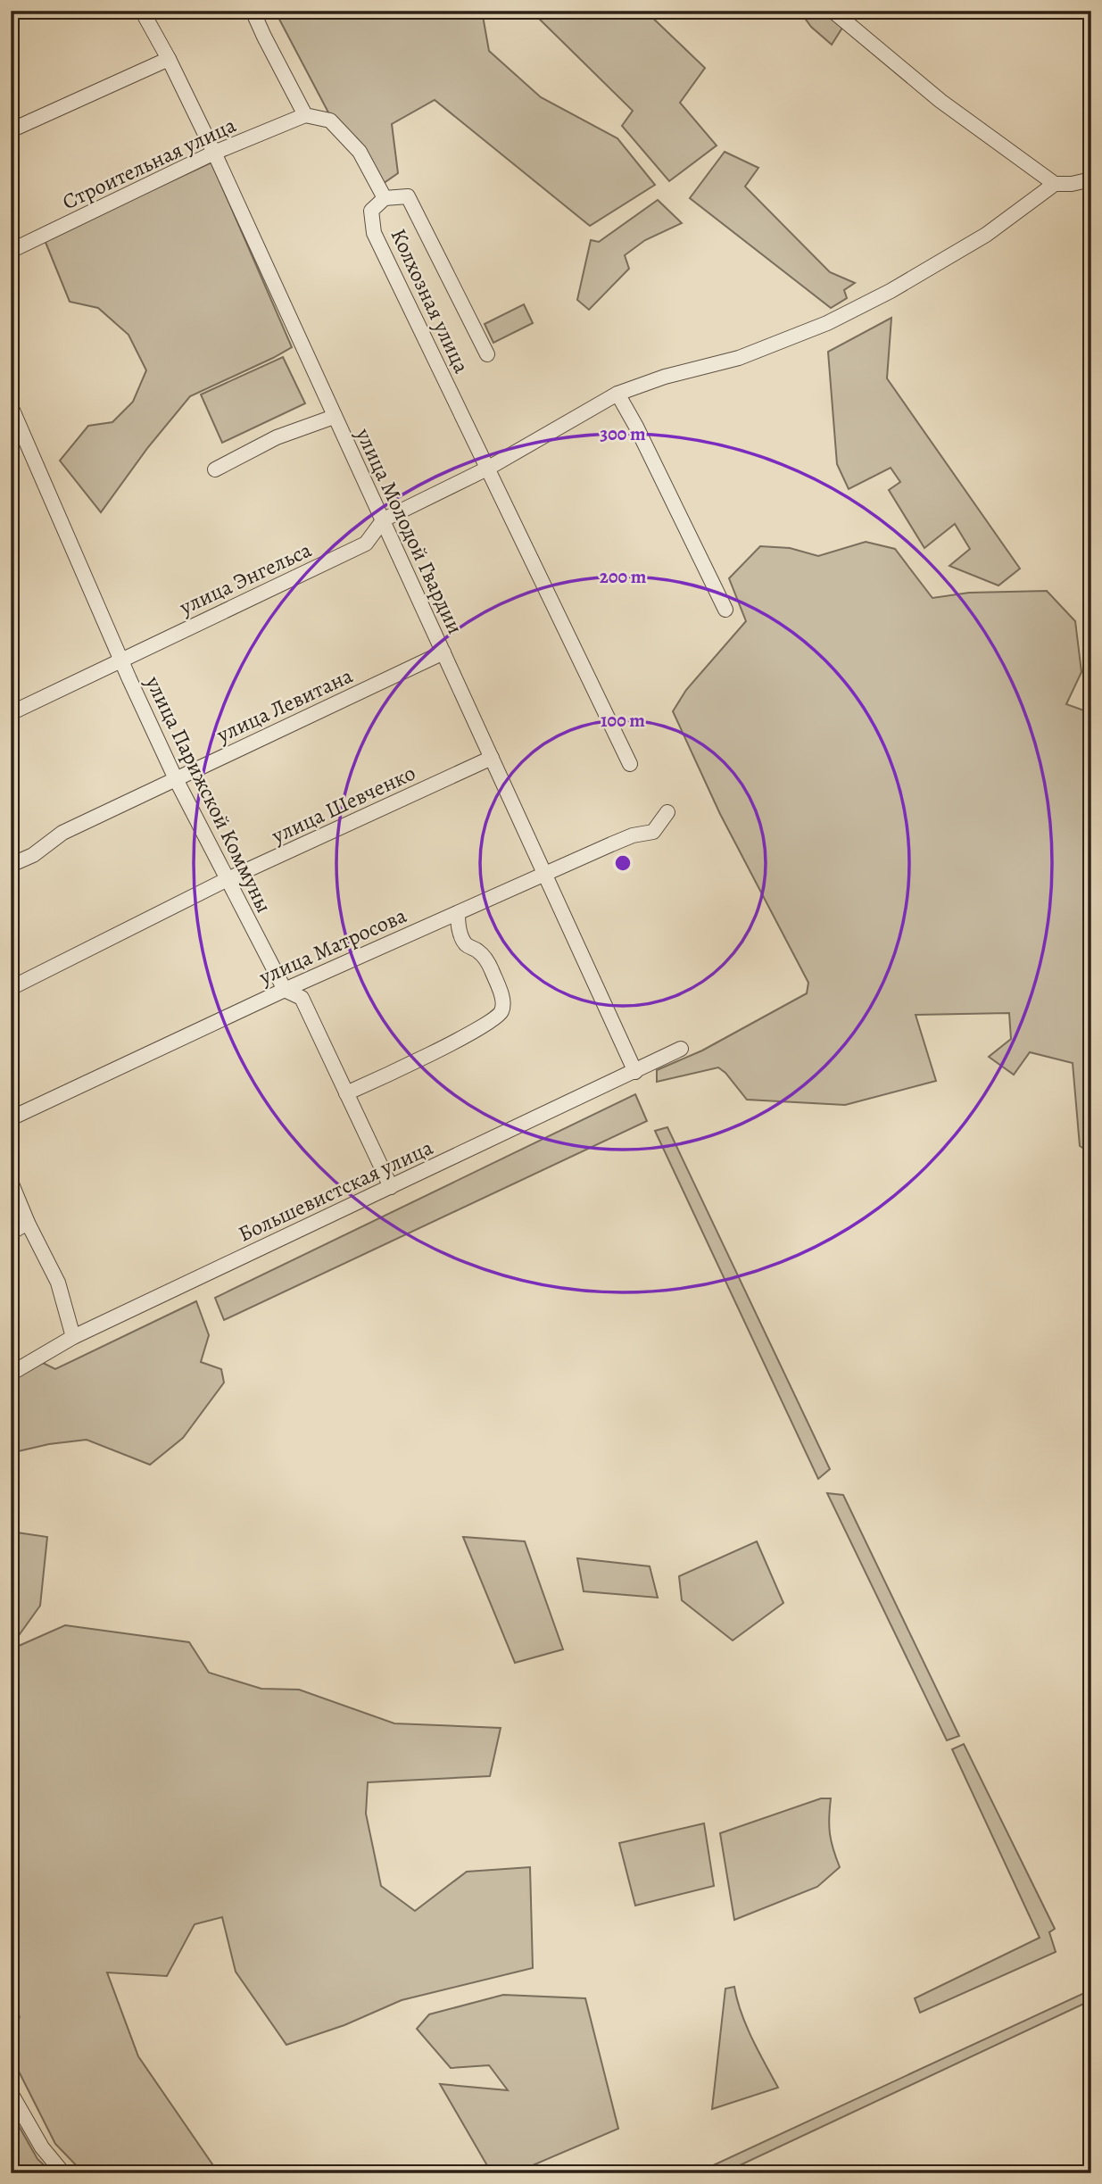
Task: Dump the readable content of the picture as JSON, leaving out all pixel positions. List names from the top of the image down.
{
  "streets": {
    "street": [
      "Строительная улица",
      "Колхозная улица",
      "улица Молодой Гвардии",
      "улица Энгельса",
      "улица Левитана",
      "улица Парижской Коммуны",
      "улица Шевченко",
      "улица Матросова",
      "Большевистская улица"
    ]
  },
  "crossings": [
    ["Строительная улица", "улица Молодой Гвардии"],
    ["Колхозная улица", "улица Энгельса"],
    ["улица Молодой Гвардии", "улица Энгельса"],
    ["улица Молодой Гвардии", "улица Левитана"],
    ["улица Молодой Гвардии", "улица Шевченко"],
    ["улица Молодой Гвардии", "улица Матросова"],
    ["улица Молодой Гвардии", "Большевистская улица"],
    ["улица Энгельса", "улица Парижской Коммуны"],
    ["улица Левитана", "улица Парижской Коммуны"],
    ["улица Парижской Коммуны", "улица Шевченко"],
    ["улица Парижской Коммуны", "улица Матросова"],
    ["улица Парижской Коммуны", "Большевистская улица"]
  ],
  "rings": ["300 m", "200 m", "100 m"]
}
